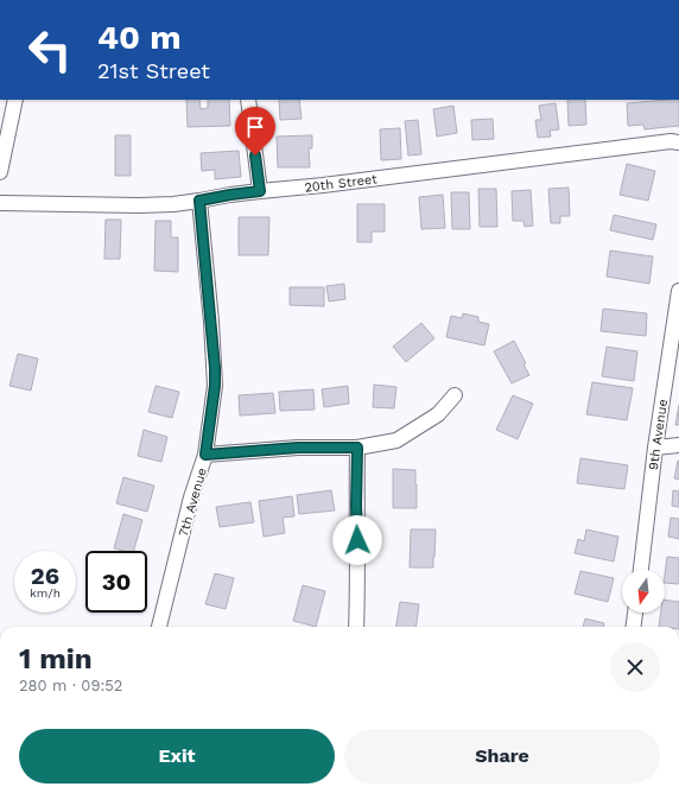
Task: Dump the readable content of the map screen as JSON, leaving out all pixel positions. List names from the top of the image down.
{
  "streets": {
    "street": ["20th Street", "9th Avenue", "7th Avenue"]
  },
  "crossings": [
    ["20th Street", "7th Avenue"]
  ],
  "north": "bottom",
  "page": {
    "turn": ["40 m", "21st Street"],
    "speed": "26 km/h",
    "limit": "30",
    "heading": ["1 min", "280 m · 09:52"],
    "buttons": ["Exit", "Share"]
  }
}
